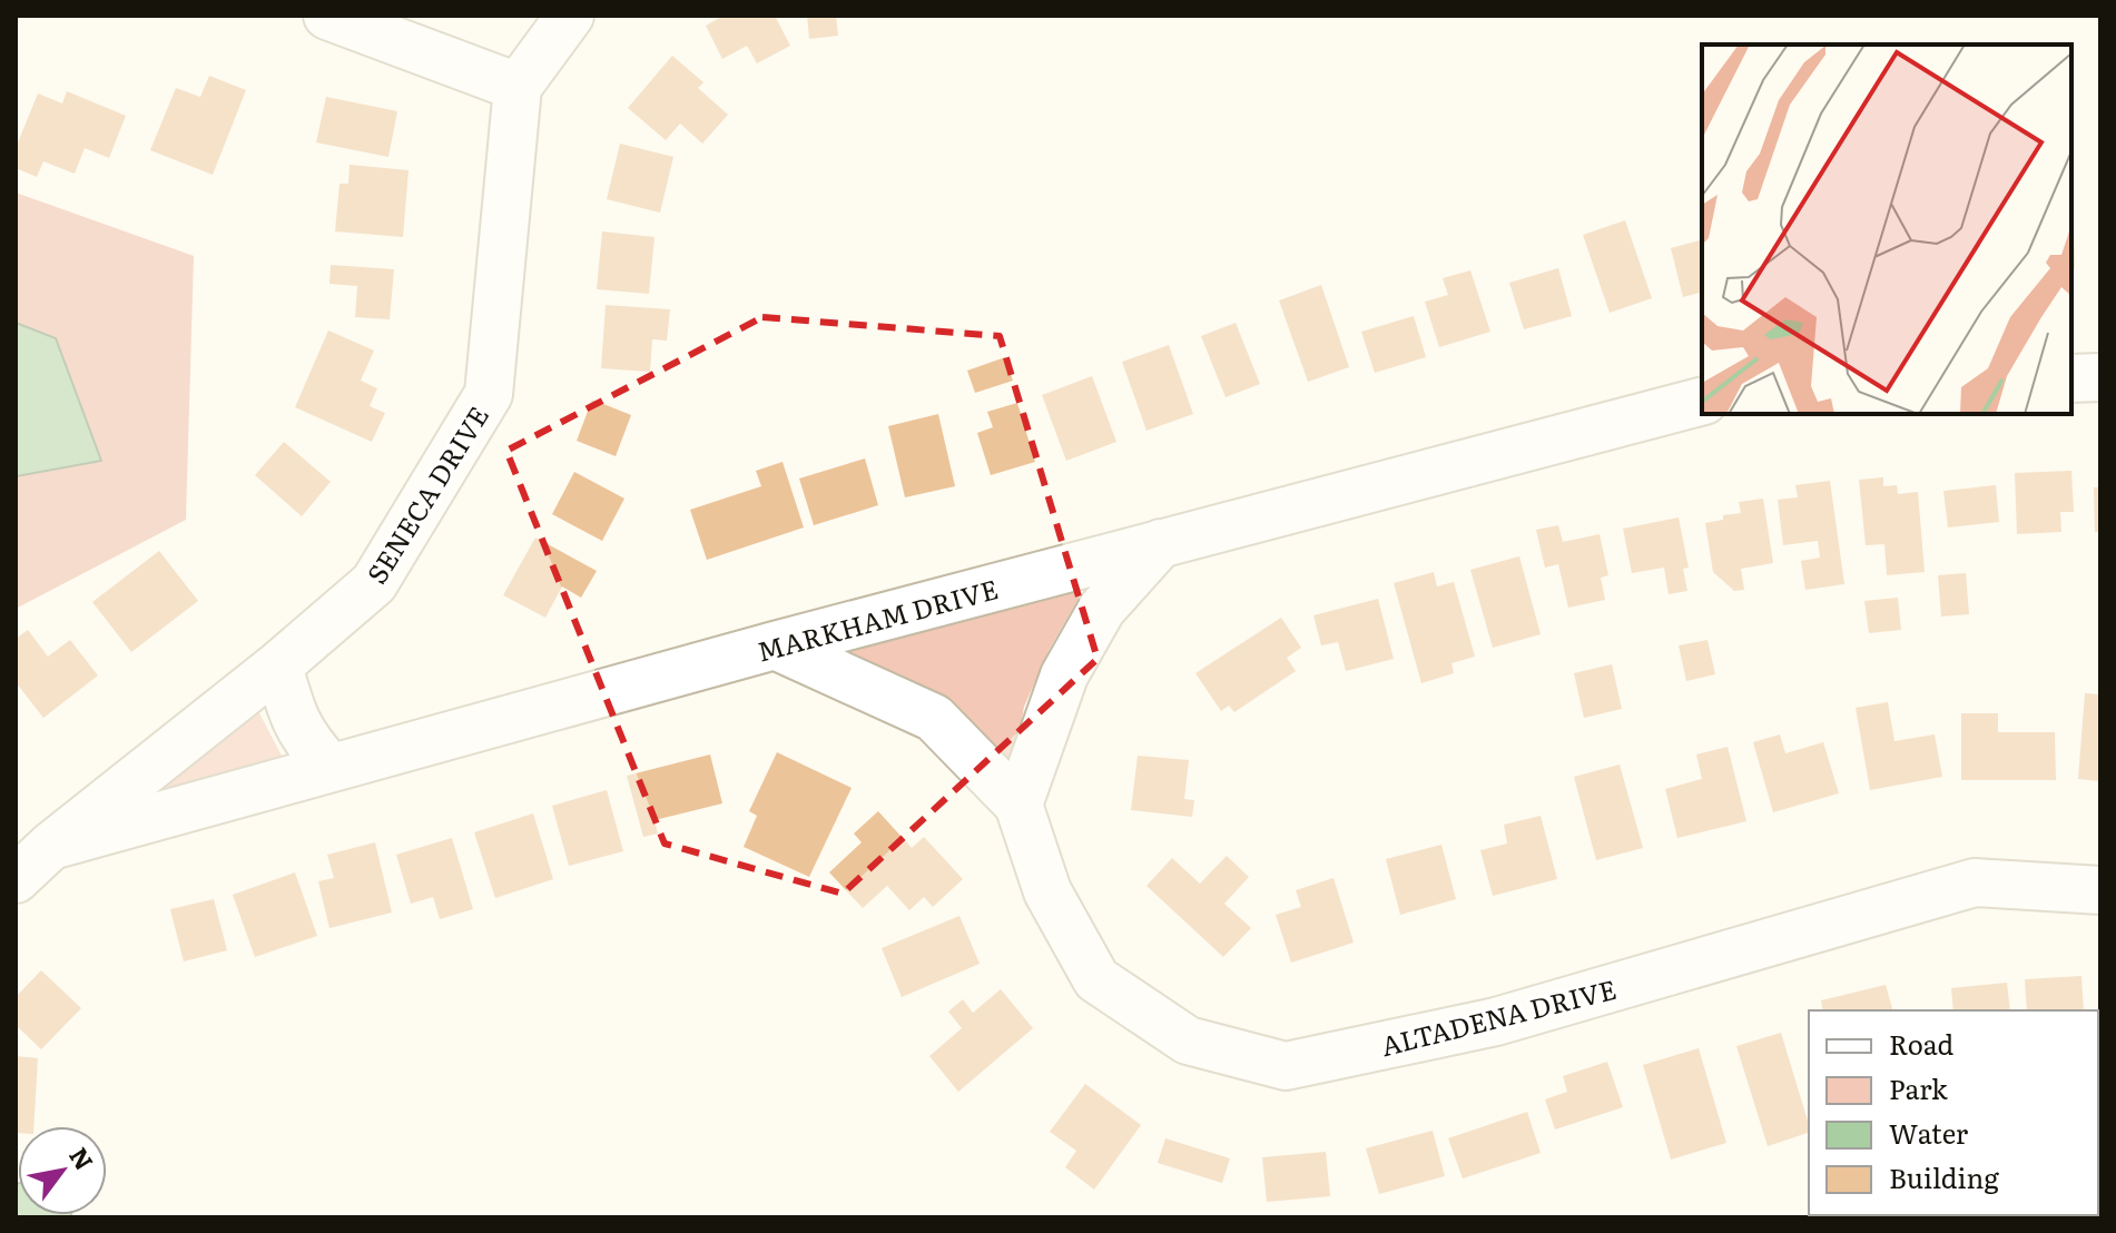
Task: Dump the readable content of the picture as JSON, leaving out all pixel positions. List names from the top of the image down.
{
  "streets": {
    "street": ["SENECA DRIVE", "MARKHAM DRIVE", "ALTADENA DRIVE"]
  },
  "crossings": [
    ["SENECA DRIVE", "MARKHAM DRIVE"],
    ["MARKHAM DRIVE", "ALTADENA DRIVE"]
  ],
  "legend": [
    "Road",
    "Park",
    "Water",
    "Building"
  ],
  "north": "top right"
}
